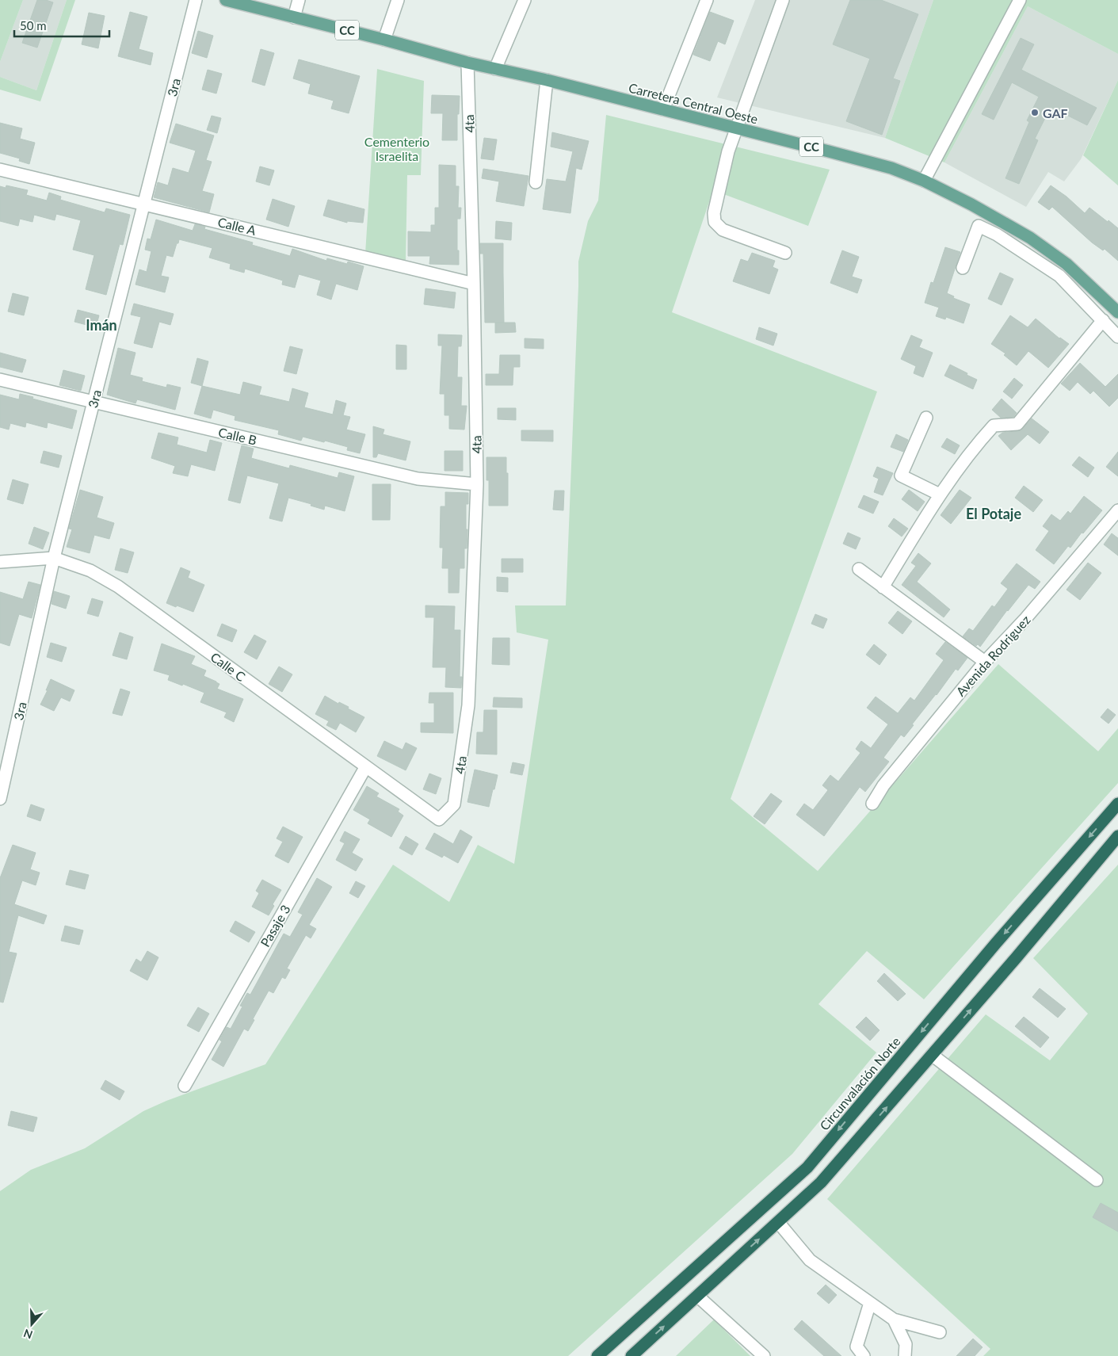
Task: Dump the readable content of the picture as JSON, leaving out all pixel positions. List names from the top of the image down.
{
  "streets": {
    "highway": ["Circunvalación Norte"],
    "main road": ["CC", "Carretera Central Oeste"],
    "street": [
      "3ra",
      "4ta",
      "Calle A",
      "Calle B",
      "Avenida Rodriguez",
      "Calle C",
      "Pasaje 3"
    ]
  },
  "crossings": [
    ["3ra", "Calle A"],
    ["3ra", "Calle B"],
    ["3ra", "Calle C"],
    ["Carretera Central Oeste", "4ta"],
    ["4ta", "Calle A"],
    ["4ta", "Calle B"],
    ["4ta", "Calle C"],
    ["Calle C", "Pasaje 3"]
  ],
  "districts": ["Imán", "El Potaje"],
  "parks": ["Cementerio Israelita"],
  "places": ["GAF"],
  "scale_bar": "50 m",
  "north": "bottom"
}
